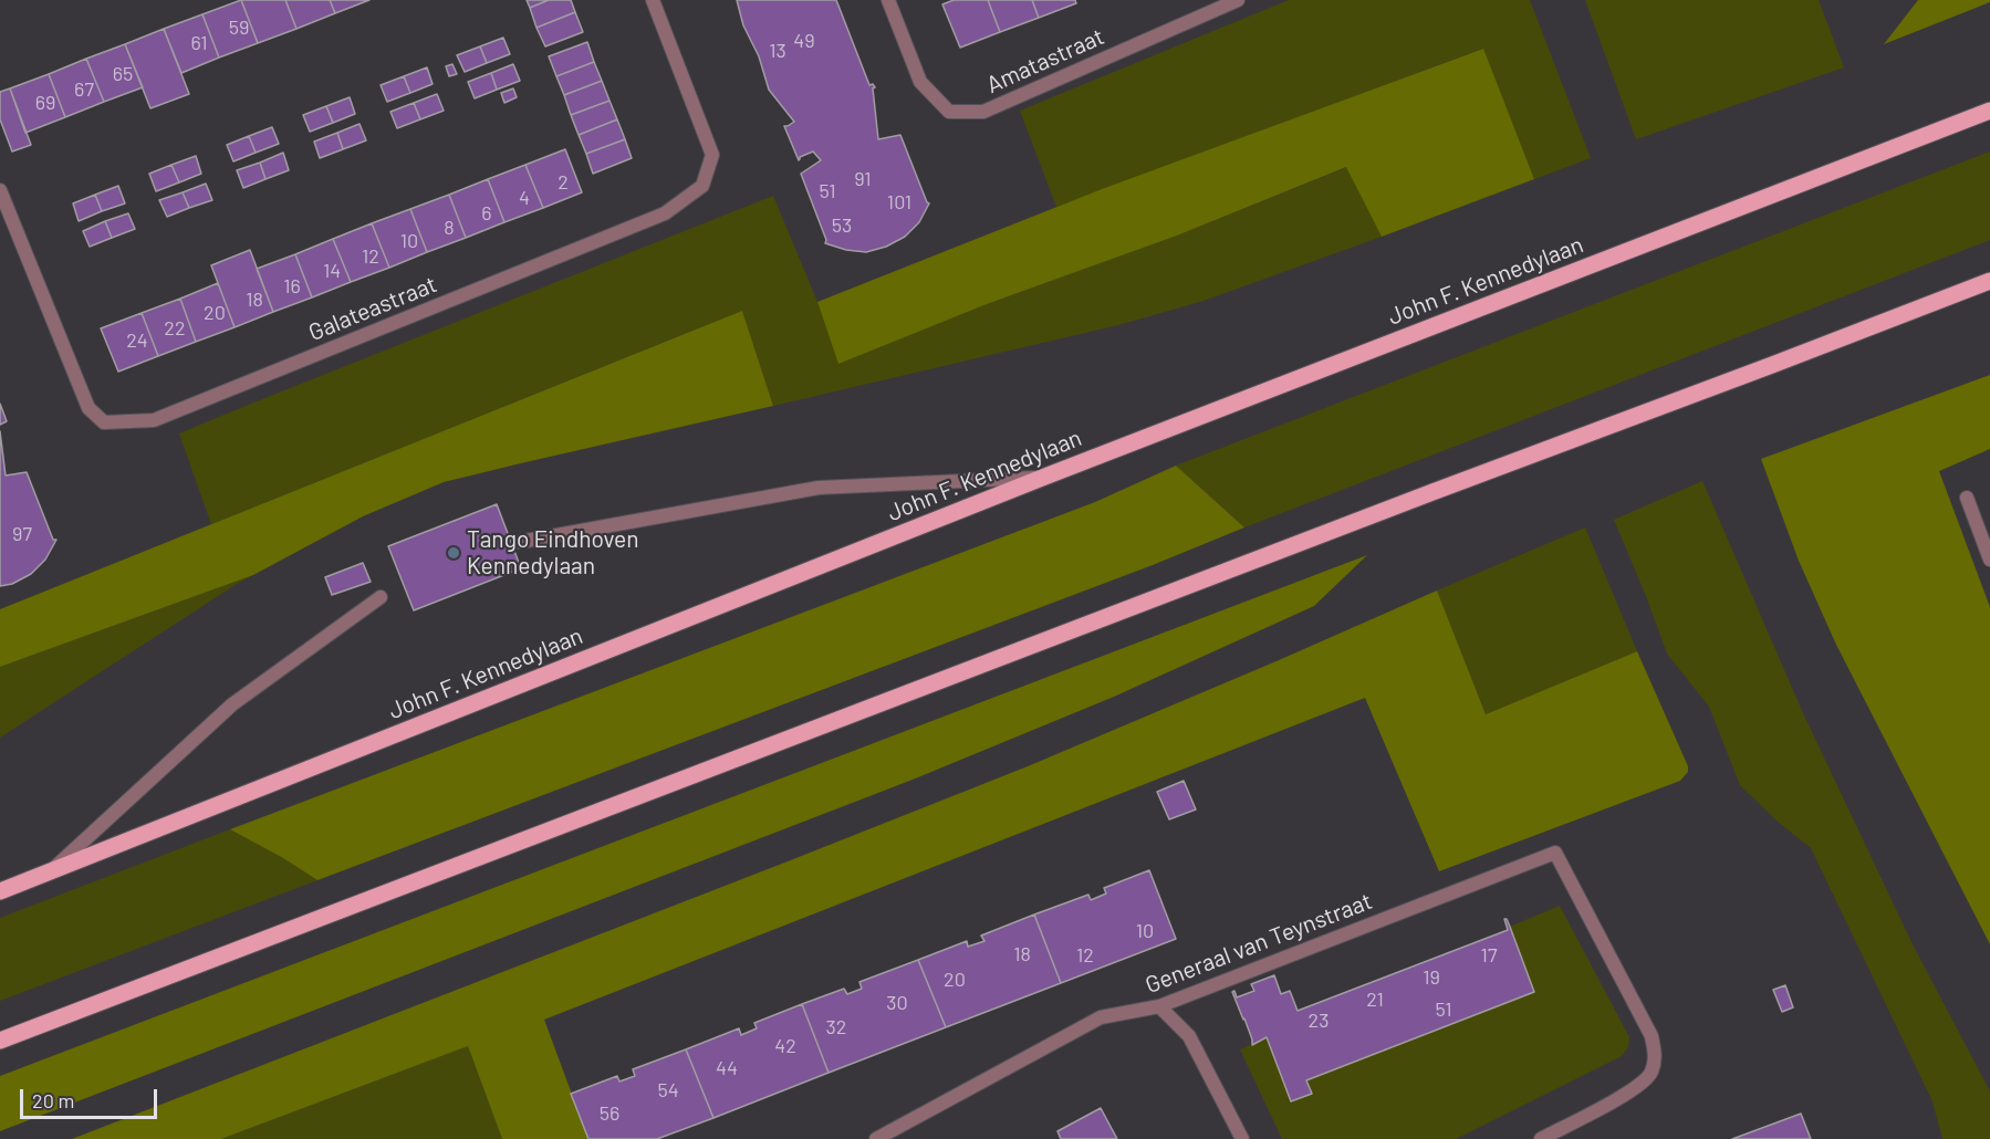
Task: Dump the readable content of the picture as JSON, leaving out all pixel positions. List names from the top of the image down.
{
  "streets": {
    "main road": ["John F. Kennedylaan"],
    "street": ["Amatastraat", "Galateastraat", "Generaal van Teynstraat"]
  },
  "places": ["Tango Eindhoven Kennedylaan"],
  "house_numbers": [
    "59",
    "49",
    "61",
    "13",
    "65",
    "67",
    "69",
    "91",
    "2",
    "51",
    "4",
    "101",
    "6",
    "53",
    "8",
    "10",
    "12",
    "14",
    "16",
    "18",
    "20",
    "22",
    "24",
    "97",
    "10",
    "18",
    "12",
    "17",
    "19",
    "20",
    "21",
    "30",
    "51",
    "23",
    "32",
    "42",
    "44",
    "54",
    "56"
  ],
  "scale_bar": "20 m"
}
